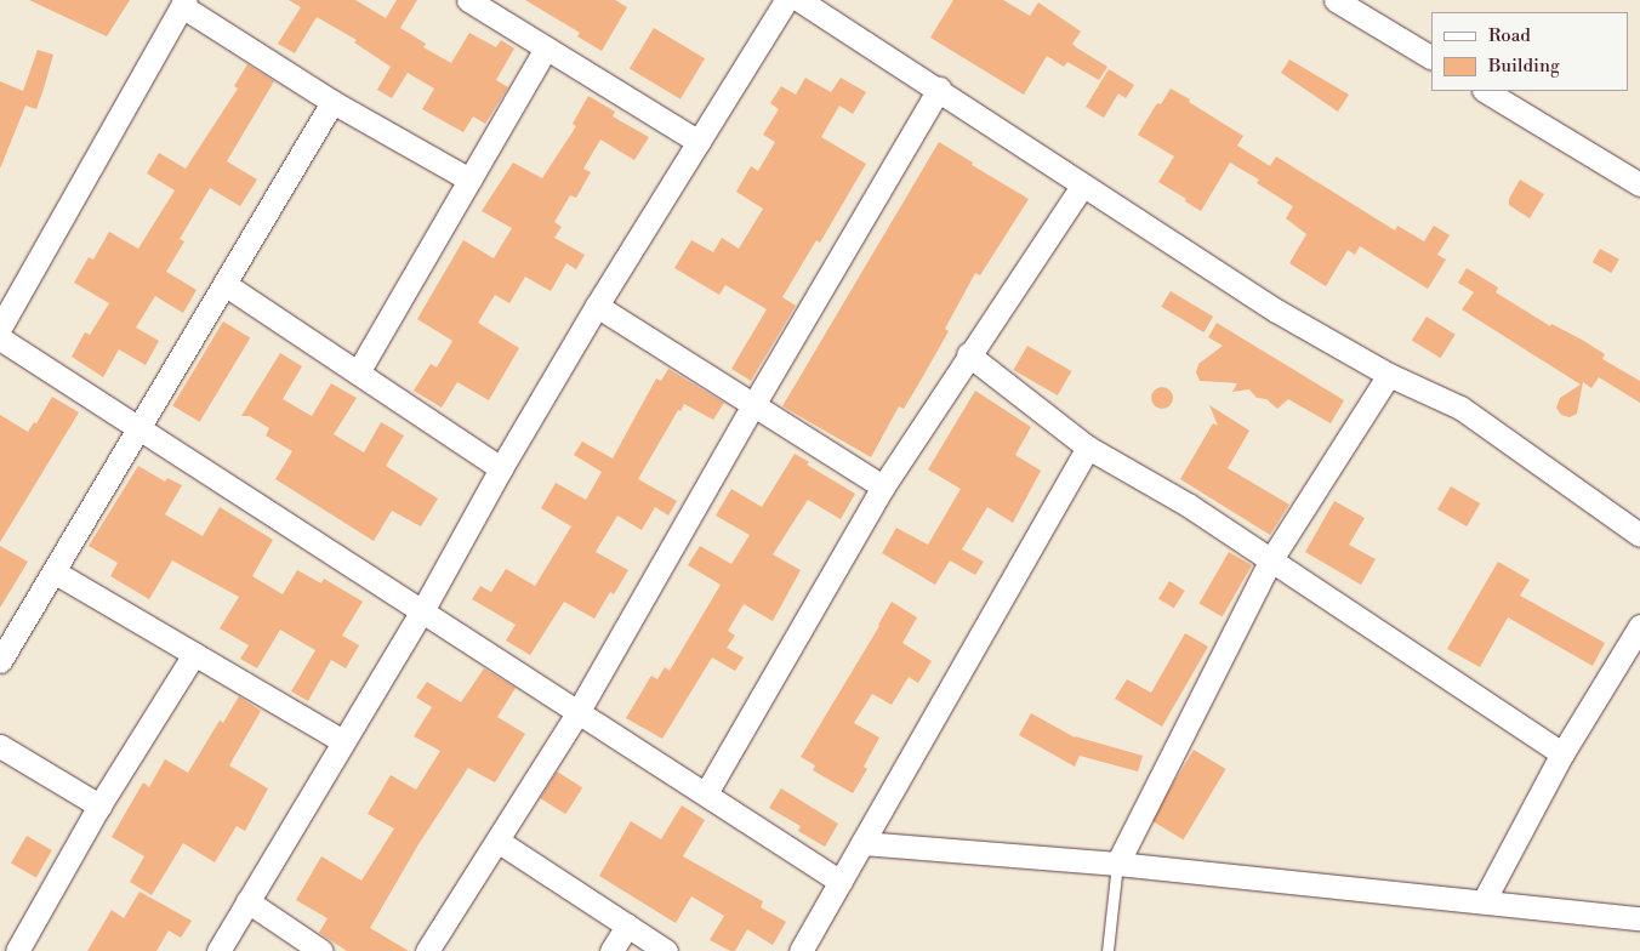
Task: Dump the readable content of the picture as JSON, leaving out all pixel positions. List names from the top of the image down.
{
  "legend": ["Road", "Building"]
}
